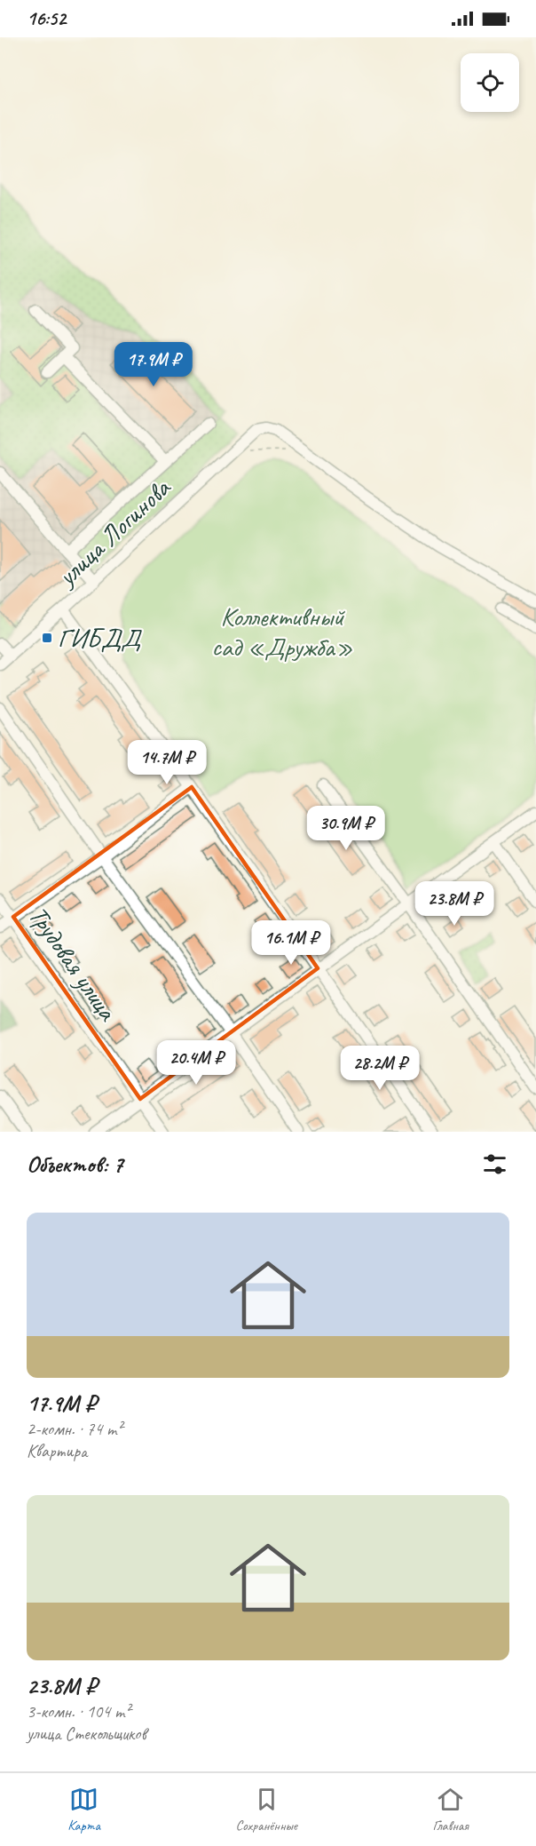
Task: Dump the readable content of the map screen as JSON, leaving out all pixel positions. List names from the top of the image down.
{
  "streets": {
    "street": ["улица Логинова", "Трудовая улица"]
  },
  "parks": ["Коллективный сад «Дружба»"],
  "places": {
    "transit": ["ГИБДД"]
  },
  "page": {
    "status": "16:52",
    "price": [
      "17.9M ₽",
      "14.7M ₽",
      "30.9M ₽",
      "23.8M ₽",
      "16.1M ₽",
      "20.4M ₽",
      "28.2M ₽"
    ],
    "heading": "Объектов: 7",
    "list": [
      {
        "name": "17.9M ₽",
        "note": "2-комн. · 74 m² · Квартира"
      },
      {
        "name": "23.8M ₽",
        "note": "3-комн. · 104 m² · улица Стекольщиков"
      }
    ],
    "tabs": ["Карта", "Сохранённые", "Главная"]
  }
}
